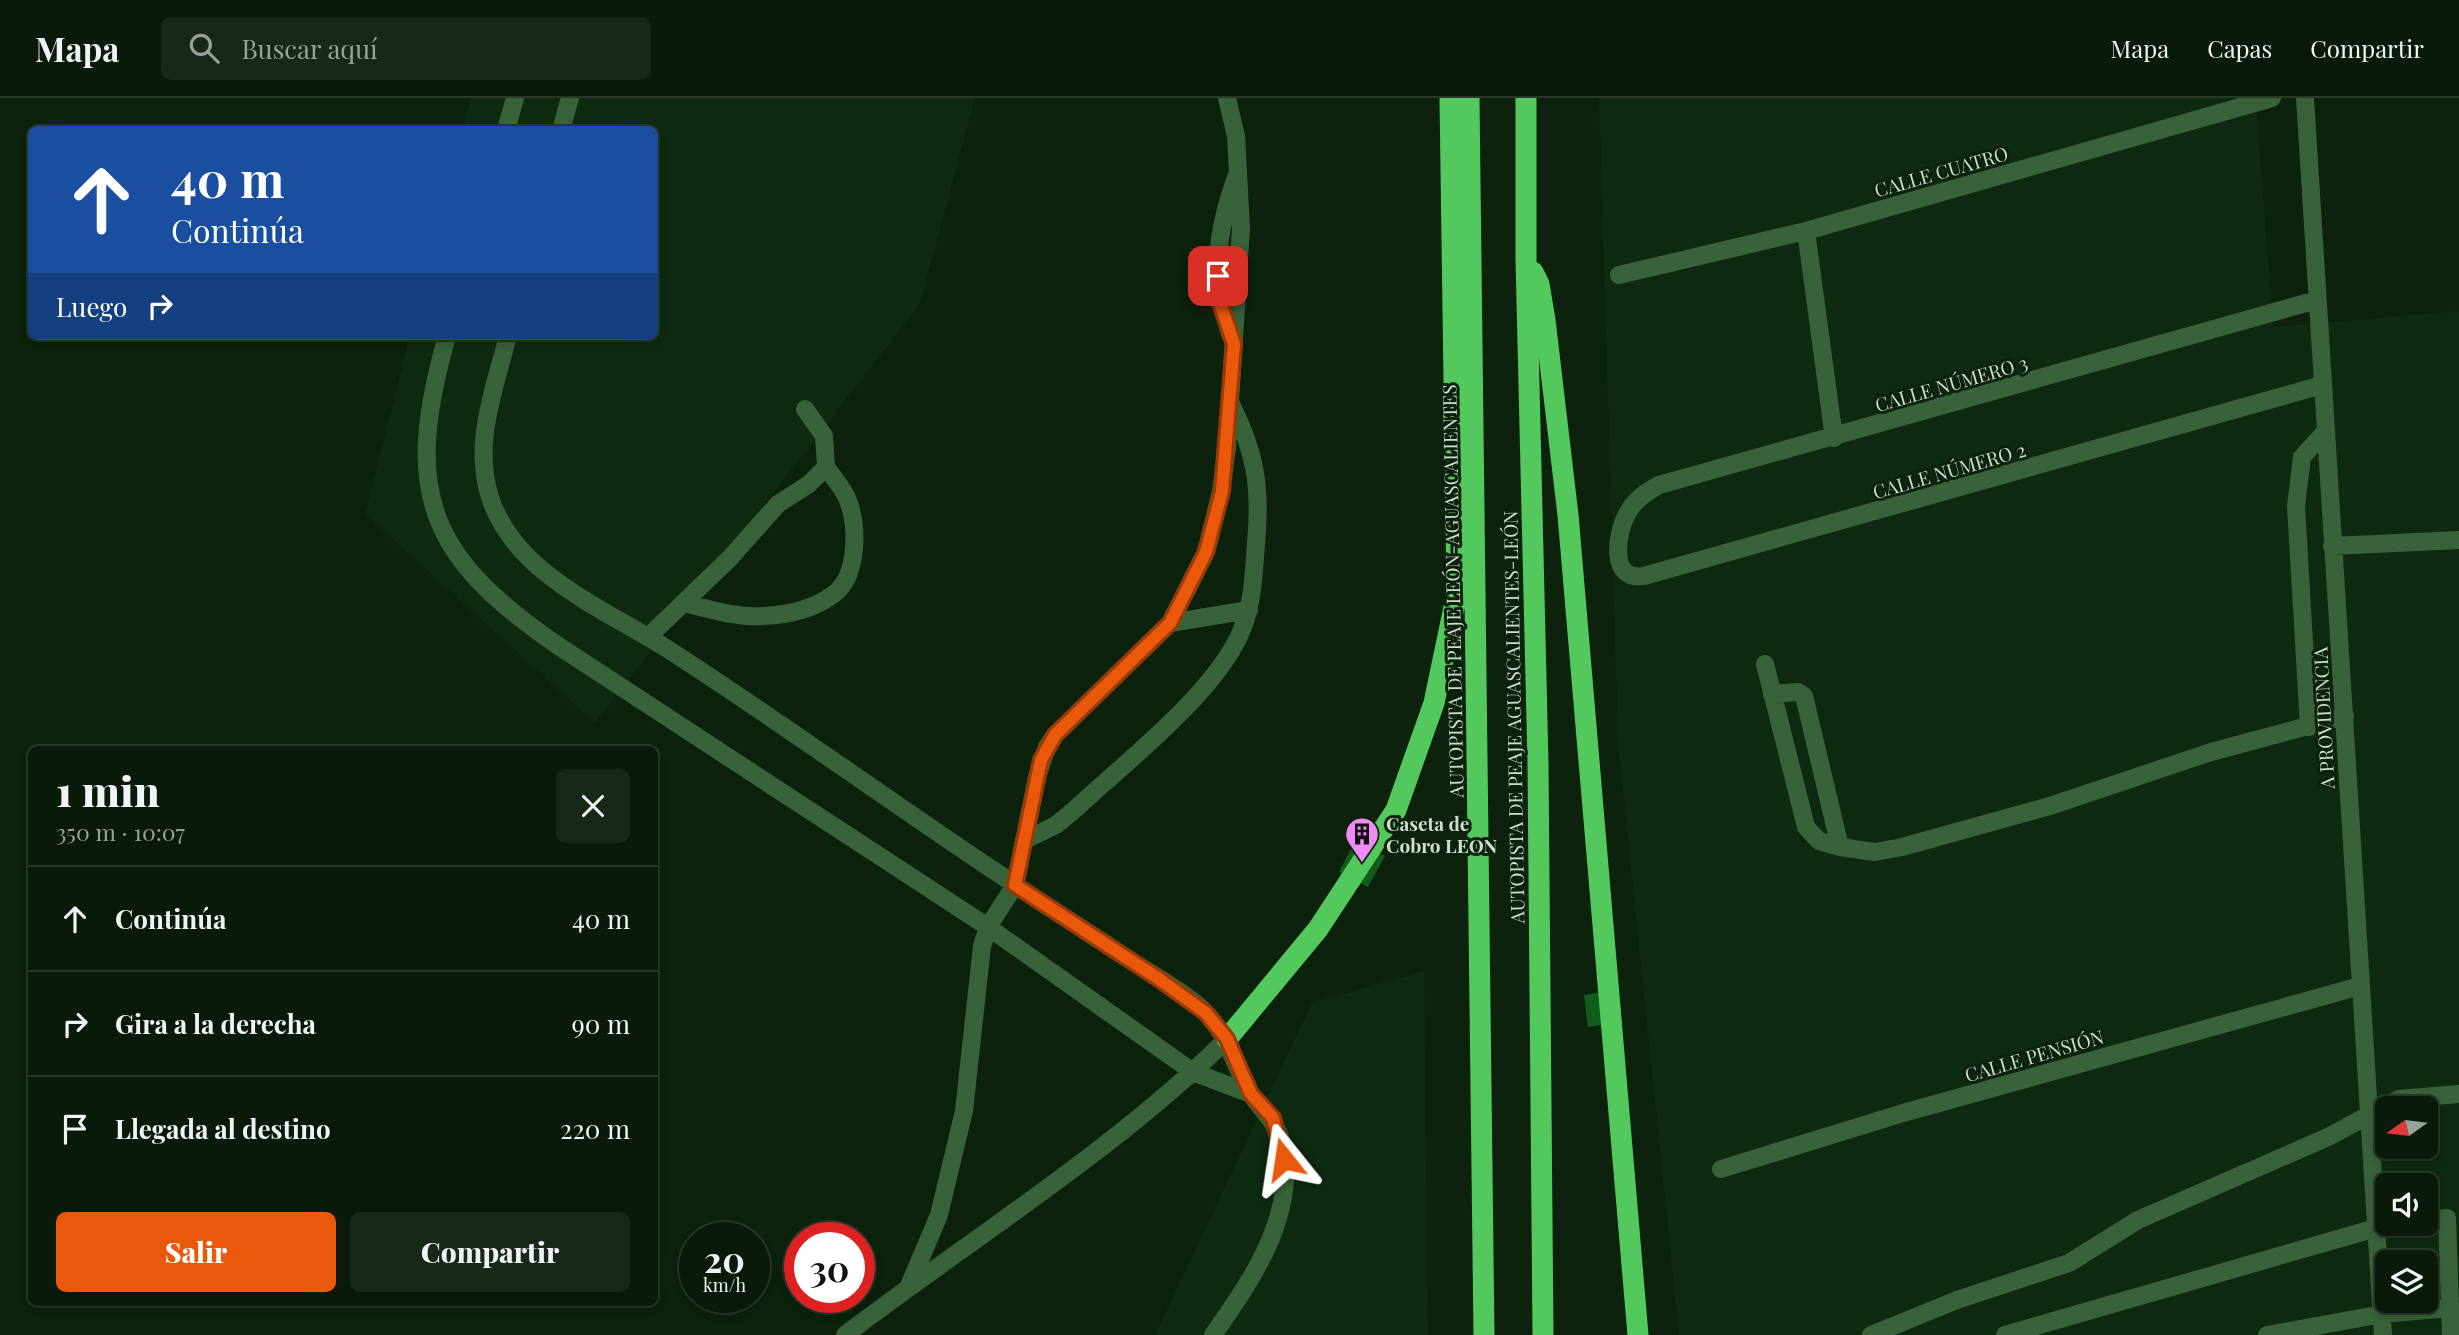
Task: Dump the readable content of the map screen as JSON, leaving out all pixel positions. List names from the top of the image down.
{
  "streets": {
    "highway": ["AUTOPISTA DE PEAJE LEÓN-AGUASCALIENTES", "AUTOPISTA DE PEAJE AGUASCALIENTES-LEÓN"],
    "street": [
      "CALLE CUATRO",
      "CALLE NÚMERO 3",
      "CALLE NÚMERO 2",
      "A PROVIDENCIA",
      "CALLE PENSIÓN"
    ]
  },
  "crossings": [
    ["CALLE NÚMERO 3", "CALLE NÚMERO 2"],
    ["CALLE NÚMERO 3", "A PROVIDENCIA"],
    ["CALLE NÚMERO 2", "A PROVIDENCIA"],
    ["A PROVIDENCIA", "CALLE PENSIÓN"]
  ],
  "places": {
    "building": ["Caseta de Cobro LEON"]
  },
  "north": "left",
  "page": {
    "header": "Mapa",
    "search": "Buscar aquí",
    "nav": ["Mapa", "Capas", "Compartir"],
    "turn": ["40 m", "Continúa"],
    "then": "Luego",
    "heading": ["1 min", "350 m · 10:07"],
    "list": [
      {
        "name": "Continúa",
        "value": "40 m"
      },
      {
        "name": "Gira a la derecha",
        "value": "90 m"
      },
      {
        "name": "Llegada al destino",
        "value": "220 m"
      }
    ],
    "buttons": ["Salir", "Compartir"],
    "speed": "20 km/h",
    "limit": "30"
  }
}
